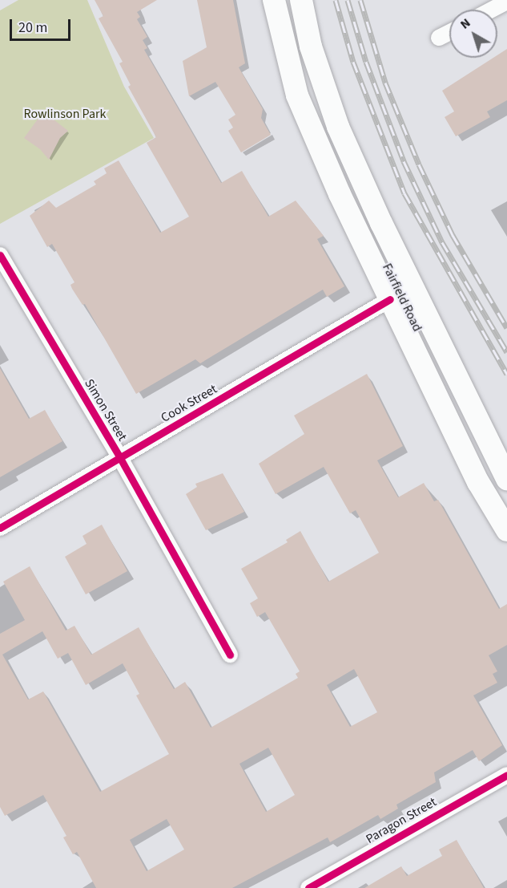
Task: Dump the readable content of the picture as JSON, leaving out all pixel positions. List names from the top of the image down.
{
  "streets": {
    "main road": ["Fairfield Road"],
    "street": ["Cook Street", "Simon Street", "Paragon Street"]
  },
  "crossings": [
    ["Fairfield Road", "Cook Street"],
    ["Cook Street", "Simon Street"]
  ],
  "parks": ["Rowlinson Park"],
  "scale_bar": "20 m",
  "north": "top left"
}
